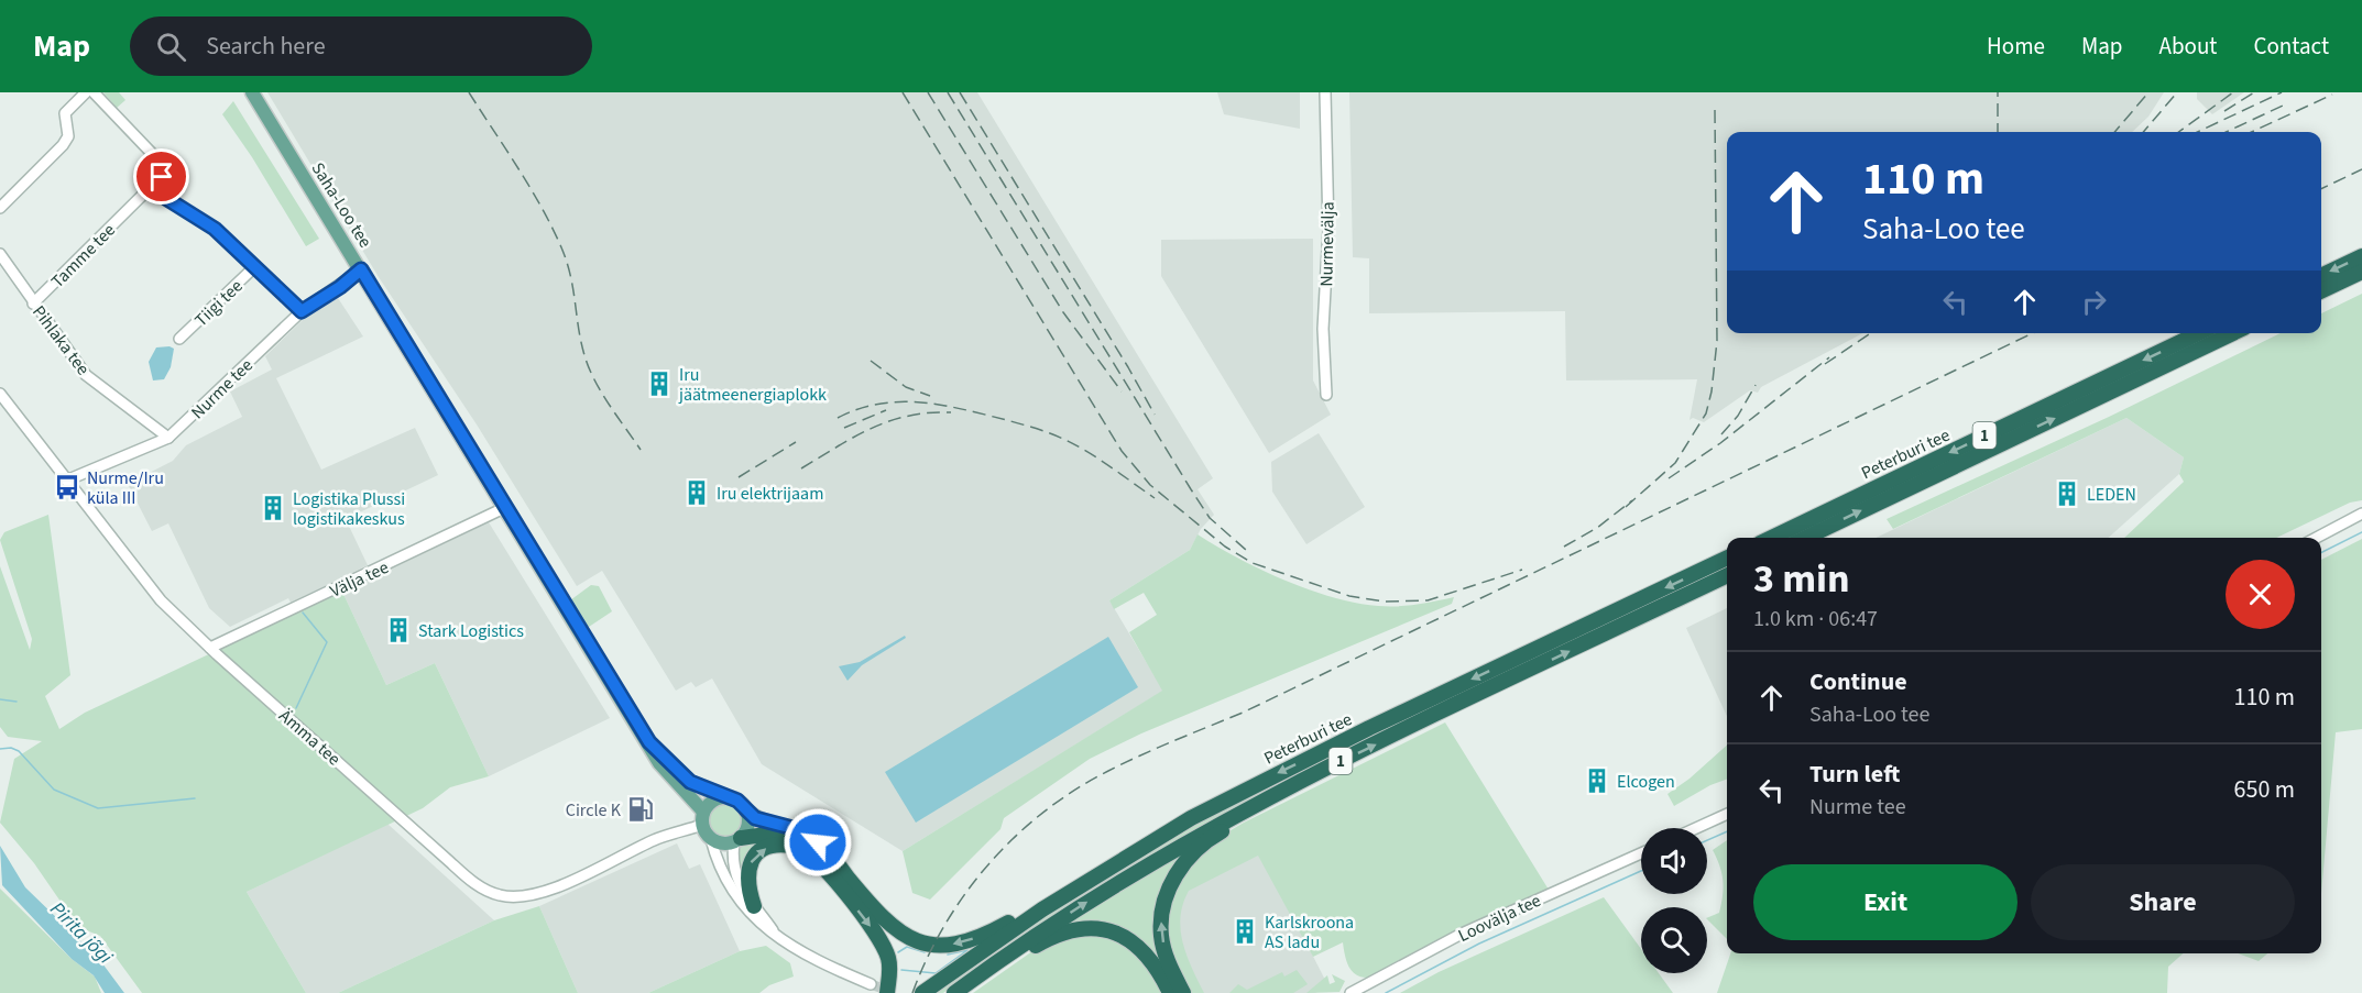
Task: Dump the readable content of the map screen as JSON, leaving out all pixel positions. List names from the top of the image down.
{
  "streets": {
    "highway": ["1", "Peterburi tee"],
    "main road": ["Saha-Loo tee"],
    "street": [
      "Nurmevälja",
      "Tamme tee",
      "Tiigi tee",
      "Pihlaka tee",
      "Nurme tee",
      "Välja tee",
      "Ämma tee",
      "Loovälja tee"
    ]
  },
  "crossings": [
    ["Saha-Loo tee", "Nurme tee"],
    ["Saha-Loo tee", "Välja tee"],
    ["Saha-Loo tee", "Ämma tee"],
    ["Tamme tee", "Pihlaka tee"],
    ["Pihlaka tee", "Nurme tee"],
    ["Nurme tee", "Ämma tee"],
    ["Välja tee", "Ämma tee"]
  ],
  "water": ["Pirita jõgi"],
  "places": {
    "building": [
      "Iru jäätmeenergiaplokk",
      "Iru elektrijaam",
      "LEDEN",
      "Logistika Plussi logistikakeskus",
      "Stark Logistics",
      "Elcogen",
      "Karlskroona AS ladu"
    ],
    "bus stop": ["Nurme/Iru küla III"],
    "fuel station": ["Circle K"]
  },
  "page": {
    "header": "Map",
    "search": "Search here",
    "nav": [
      "Home",
      "Map",
      "About",
      "Contact"
    ],
    "turn": ["110 m", "Saha-Loo tee"],
    "heading": ["3 min", "1.0 km · 06:47"],
    "list": [
      {
        "name": "Continue",
        "note": "Saha-Loo tee",
        "value": "110 m"
      },
      {
        "name": "Turn left",
        "note": "Nurme tee",
        "value": "650 m"
      }
    ],
    "buttons": ["Exit", "Share"]
  }
}
